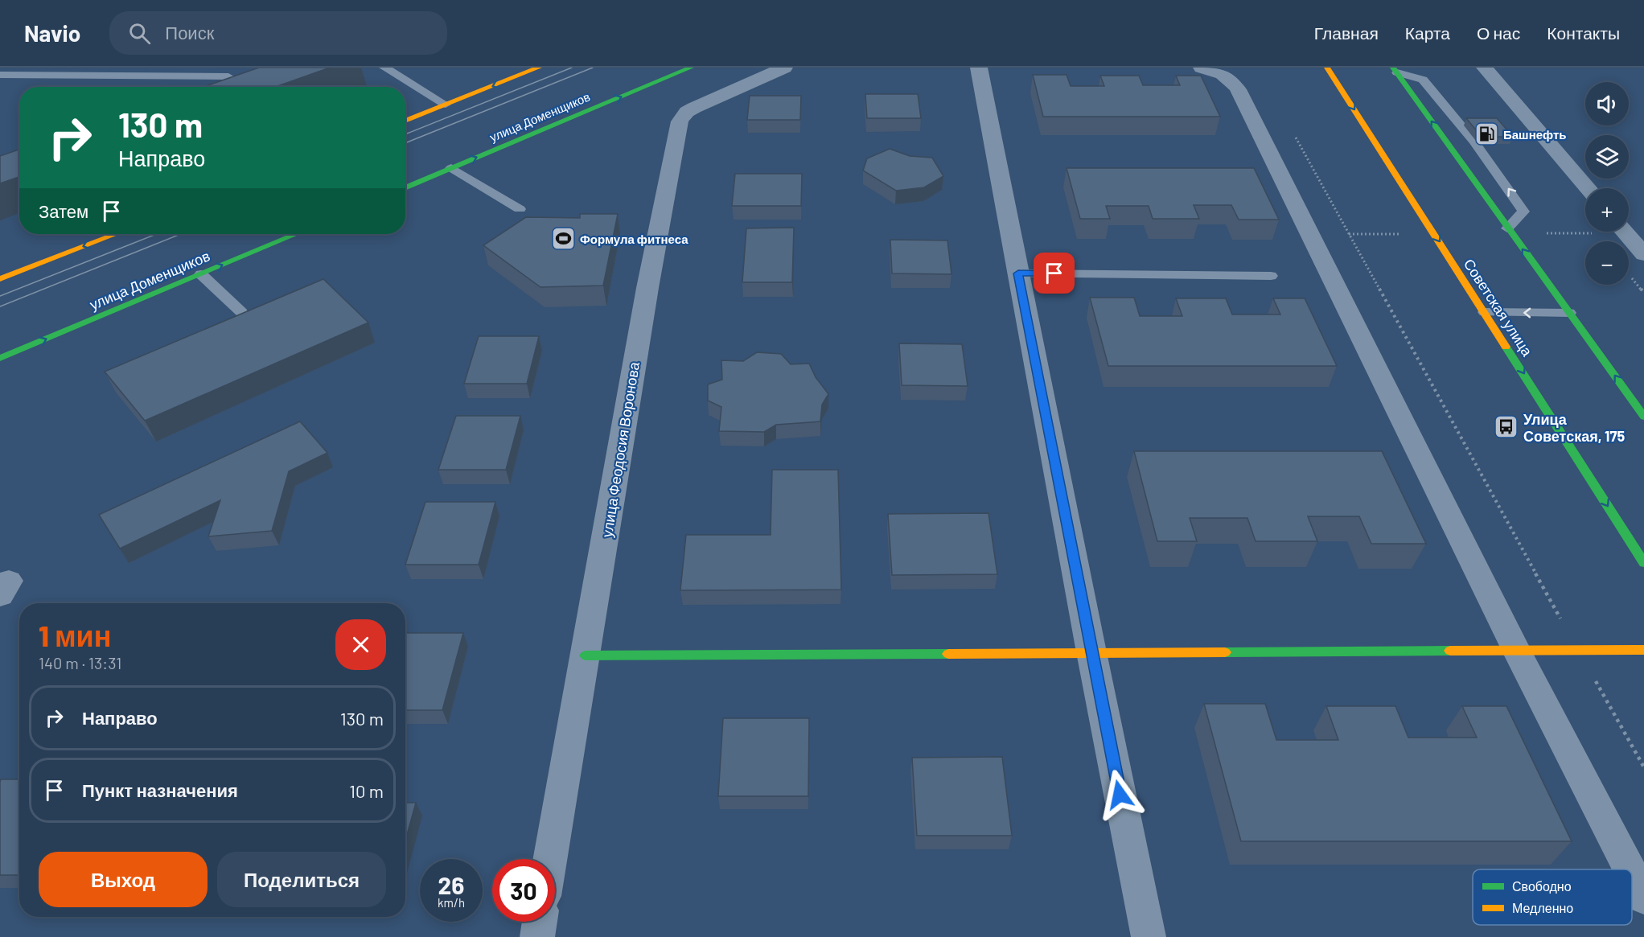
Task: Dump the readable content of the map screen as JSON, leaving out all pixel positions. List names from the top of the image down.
{
  "streets": {
    "main road": ["улица Доменщиков", "Советская улица"],
    "street": ["улица Феодосия Воронова"]
  },
  "places": {
    "fuel station": ["Башнефть"],
    "sports": ["Формула фитнеса"],
    "bus stop": ["Улица Советская, 175"]
  },
  "legend": ["Свободно", "Медленно"],
  "page": {
    "header": "Navio",
    "search": "Поиск",
    "nav": [
      "Главная",
      "Карта",
      "О нас",
      "Контакты"
    ],
    "map_buttons": ["+", "−"],
    "turn": ["130 m", "Направо"],
    "then": "Затем",
    "heading": ["1 мин", "140 m · 13:31"],
    "list": [
      {
        "name": "Направо",
        "value": "130 m"
      },
      {
        "name": "Пункт назначения",
        "value": "10 m"
      }
    ],
    "buttons": ["Выход", "Поделиться"],
    "speed": "26 km/h",
    "limit": "30"
  }
}
